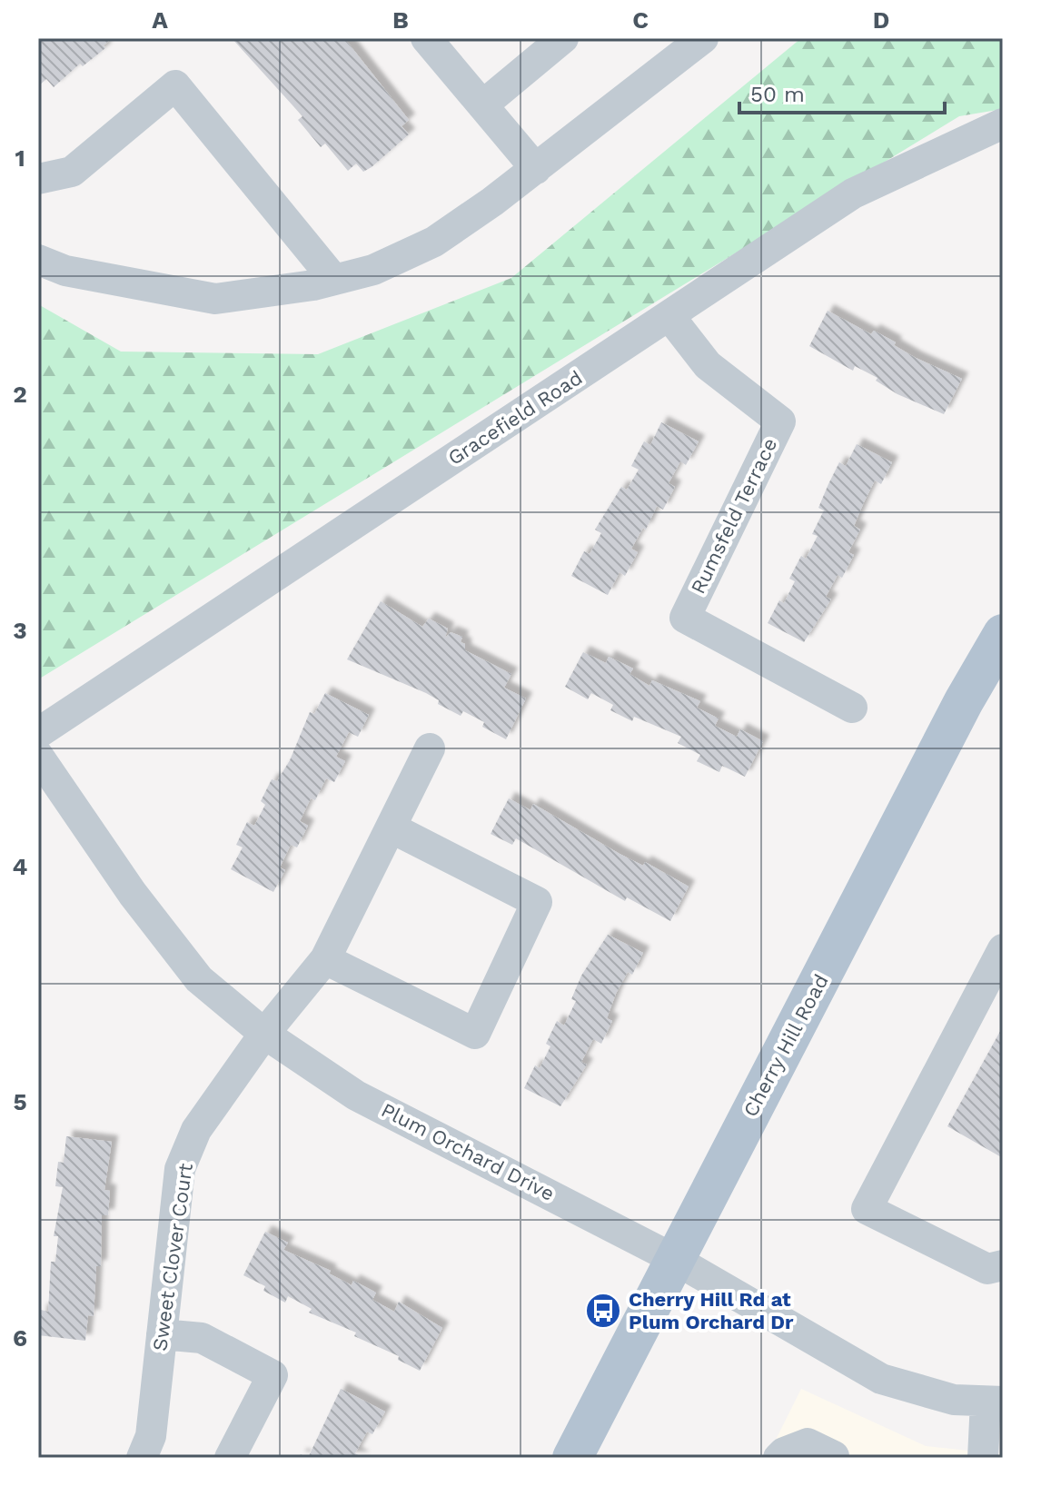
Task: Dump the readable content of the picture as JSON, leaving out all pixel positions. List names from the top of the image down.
{
  "streets": {
    "main road": ["Cherry Hill Road"],
    "street": [
      "Gracefield Road",
      "Rumsfeld Terrace",
      "Plum Orchard Drive",
      "Sweet Clover Court"
    ]
  },
  "crossings": [
    ["Gracefield Road", "Rumsfeld Terrace"],
    ["Cherry Hill Road", "Plum Orchard Drive"],
    ["Plum Orchard Drive", "Sweet Clover Court"]
  ],
  "places": {
    "bus stop": ["Cherry Hill Rd at Plum Orchard Dr"]
  },
  "scale_bar": "50 m",
  "grid": {
    "columns": [
      "A",
      "B",
      "C",
      "D"
    ],
    "rows": [
      "1",
      "2",
      "3",
      "4",
      "5",
      "6"
    ]
  }
}
